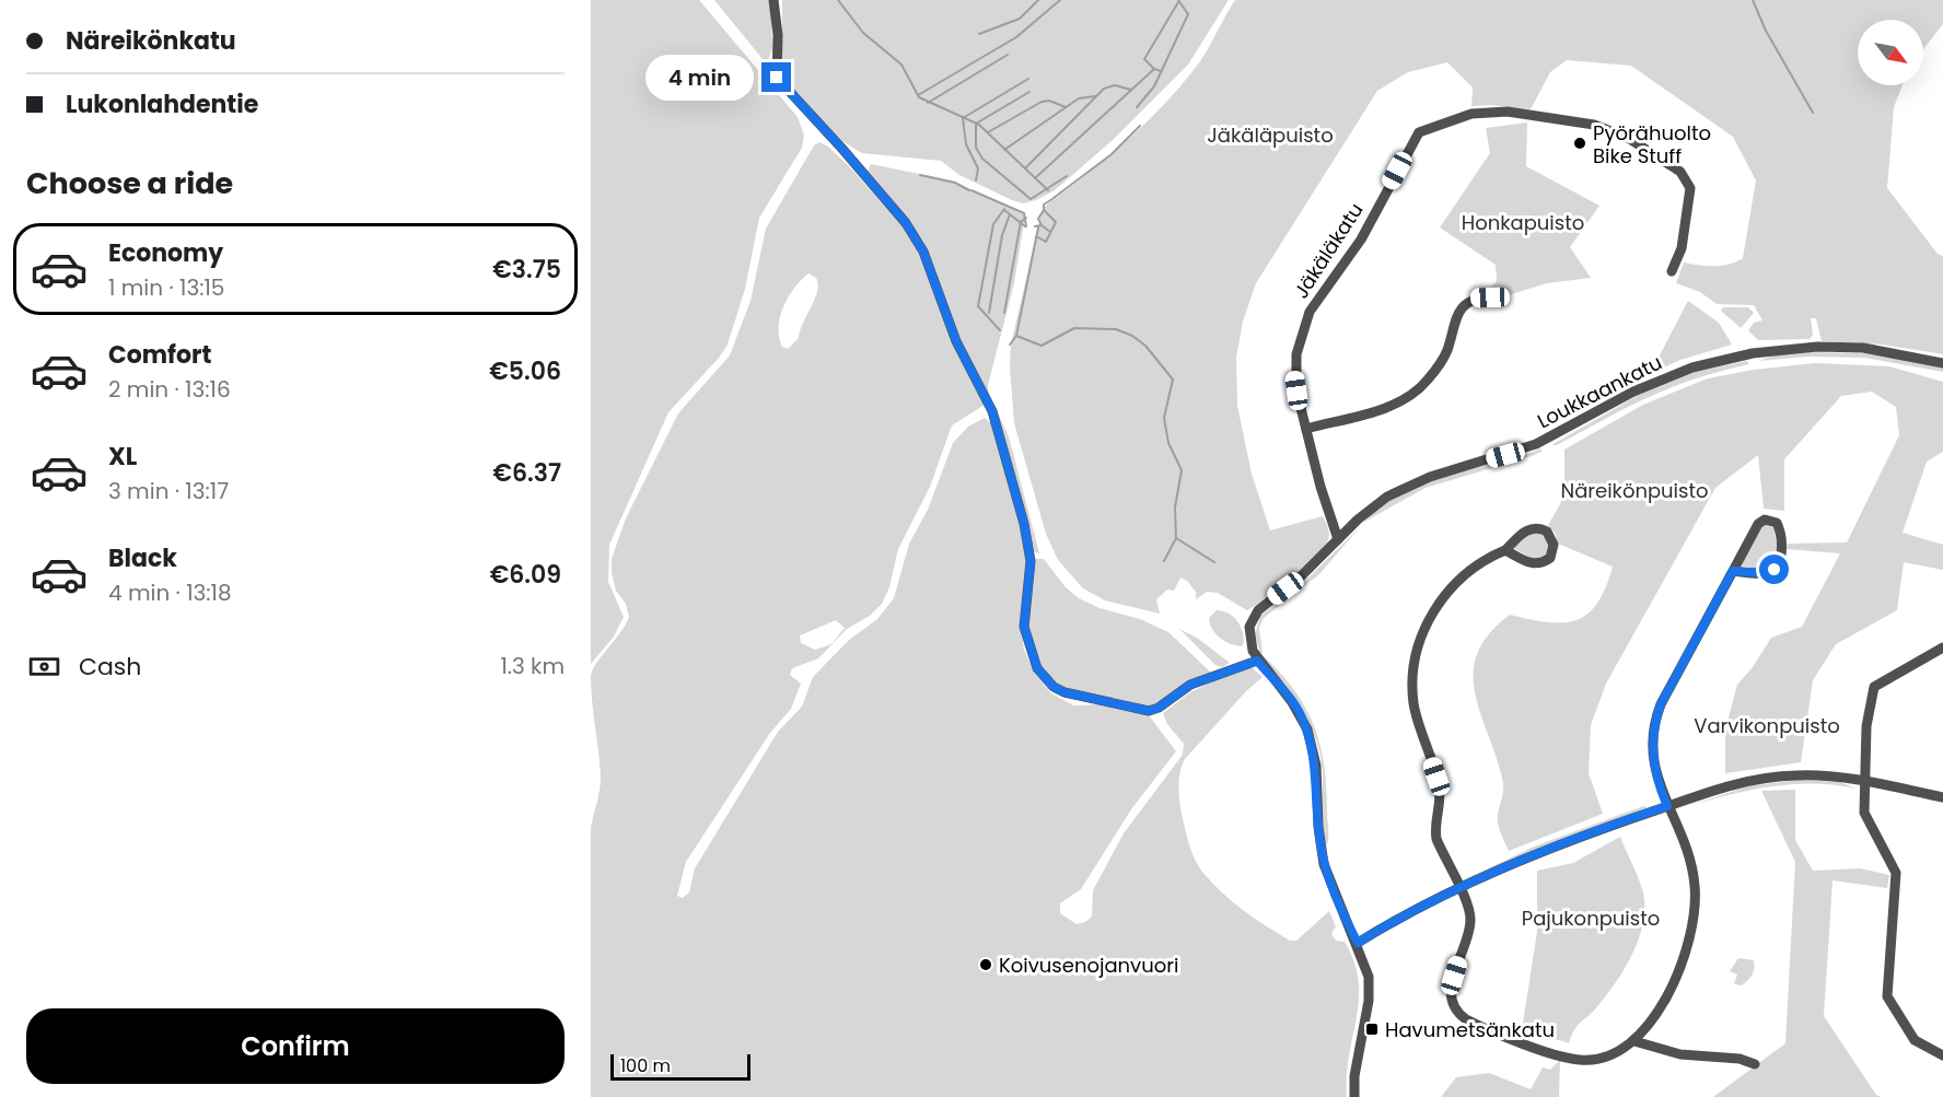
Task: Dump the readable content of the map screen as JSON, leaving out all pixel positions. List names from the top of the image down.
{
  "streets": {
    "street": ["Jäkäläkatu", "Loukkaankatu"]
  },
  "crossings": [
    ["Jäkäläkatu", "Loukkaankatu"]
  ],
  "parks": [
    "Jäkäläpuisto",
    "Honkapuisto",
    "Näreikönpuisto",
    "Varvikonpuisto",
    "Pajukonpuisto"
  ],
  "places": {
    "other": ["Pyörähuolto Bike Stuff", "Koivusenojanvuori"],
    "transit": ["Havumetsänkatu"]
  },
  "scale_bar": "100 m",
  "north": "bottom right",
  "page": {
    "banner": ["Näreikönkatu", "Lukonlahdentie"],
    "bubble": "4 min",
    "heading": "Choose a ride",
    "list": [
      {
        "name": "Economy",
        "note": "1 min · 13:15",
        "value": "€3.75"
      },
      {
        "name": "Comfort",
        "note": "2 min · 13:16",
        "value": "€5.06"
      },
      {
        "name": "XL",
        "note": "3 min · 13:17",
        "value": "€6.37"
      },
      {
        "name": "Black",
        "note": "4 min · 13:18",
        "value": "€6.09"
      }
    ],
    "pay": ["Cash", "1.3 km"],
    "buttons": "Confirm",
    "scale": "100 m"
  }
}
